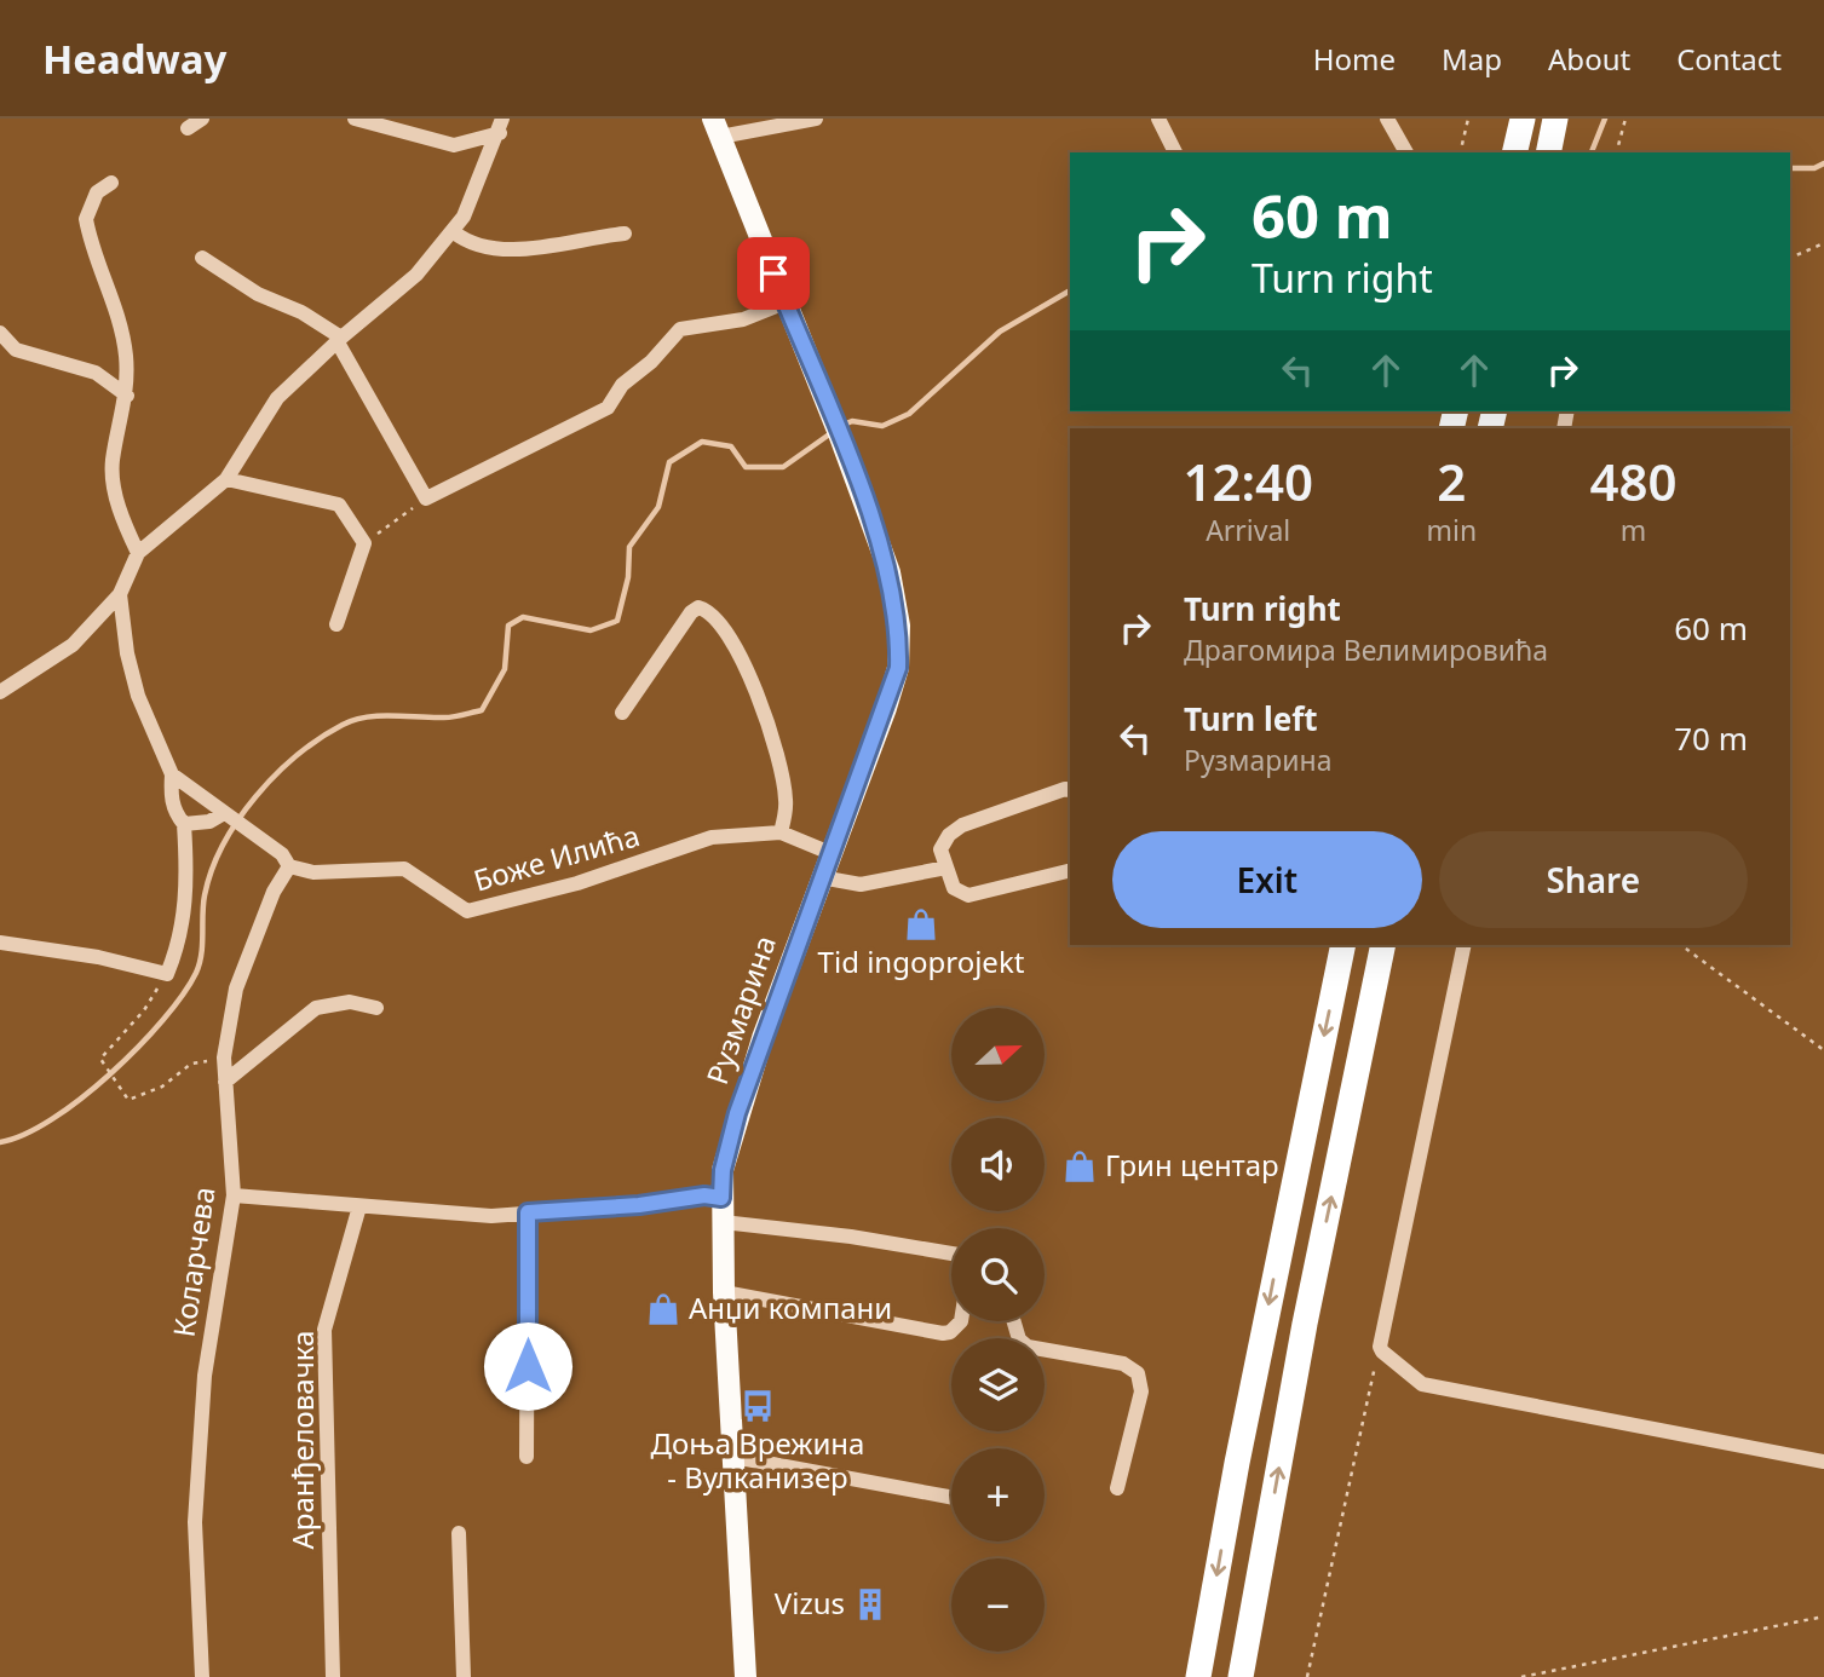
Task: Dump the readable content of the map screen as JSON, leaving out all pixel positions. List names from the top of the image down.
{
  "streets": {
    "main road": ["Рузмарина"],
    "street": ["Боже Илића", "Коларчева", "Аранђеловачка"]
  },
  "crossings": [
    ["Боже Илића", "Рузмарина"],
    ["Боже Илића", "Коларчева"]
  ],
  "places": {
    "shop": ["Tid ingoprojekt", "Грин центар", "Анџи компани"],
    "bus stop": ["Доња Врежина - Вулканизер"],
    "building": ["Vizus"]
  },
  "north": "right",
  "page": {
    "header": "Headway",
    "nav": [
      "Home",
      "Map",
      "About",
      "Contact"
    ],
    "turn": ["60 m", "Turn right"],
    "eta": [
      "12:40",
      "Arrival",
      "2",
      "min",
      "480",
      "m"
    ],
    "list": [
      {
        "name": "Turn right",
        "note": "Драгомира Велимировића",
        "value": "60 m"
      },
      {
        "name": "Turn left",
        "note": "Рузмарина",
        "value": "70 m"
      }
    ],
    "buttons": ["Exit", "Share"],
    "map_buttons": ["+", "−"]
  }
}
